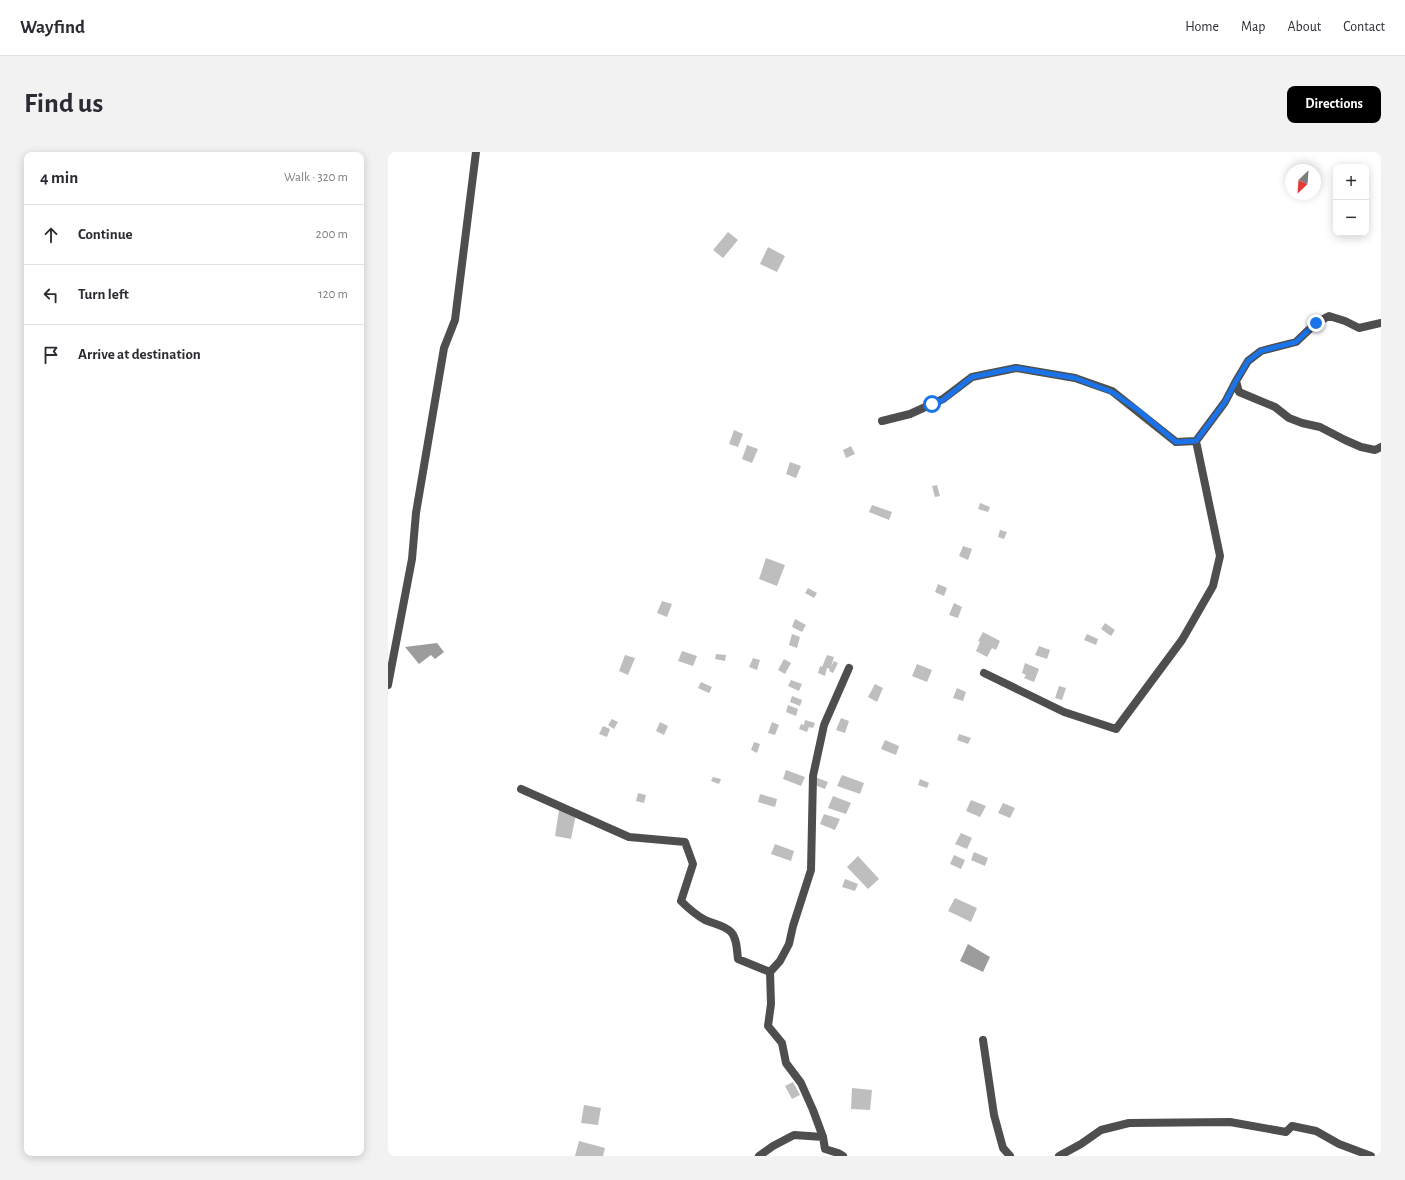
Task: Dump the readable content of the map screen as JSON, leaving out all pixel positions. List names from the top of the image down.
{
  "north": "bottom left",
  "page": {
    "header": "Wayfind",
    "nav": [
      "Home",
      "Map",
      "About",
      "Contact"
    ],
    "buttons": "Directions",
    "title": "Find us",
    "heading": ["4 min", "Walk · 320 m"],
    "map_buttons": ["+", "−"],
    "list": [
      ["Continue", "200 m"],
      ["Turn left", "120 m"],
      "Arrive at destination"
    ]
  }
}
